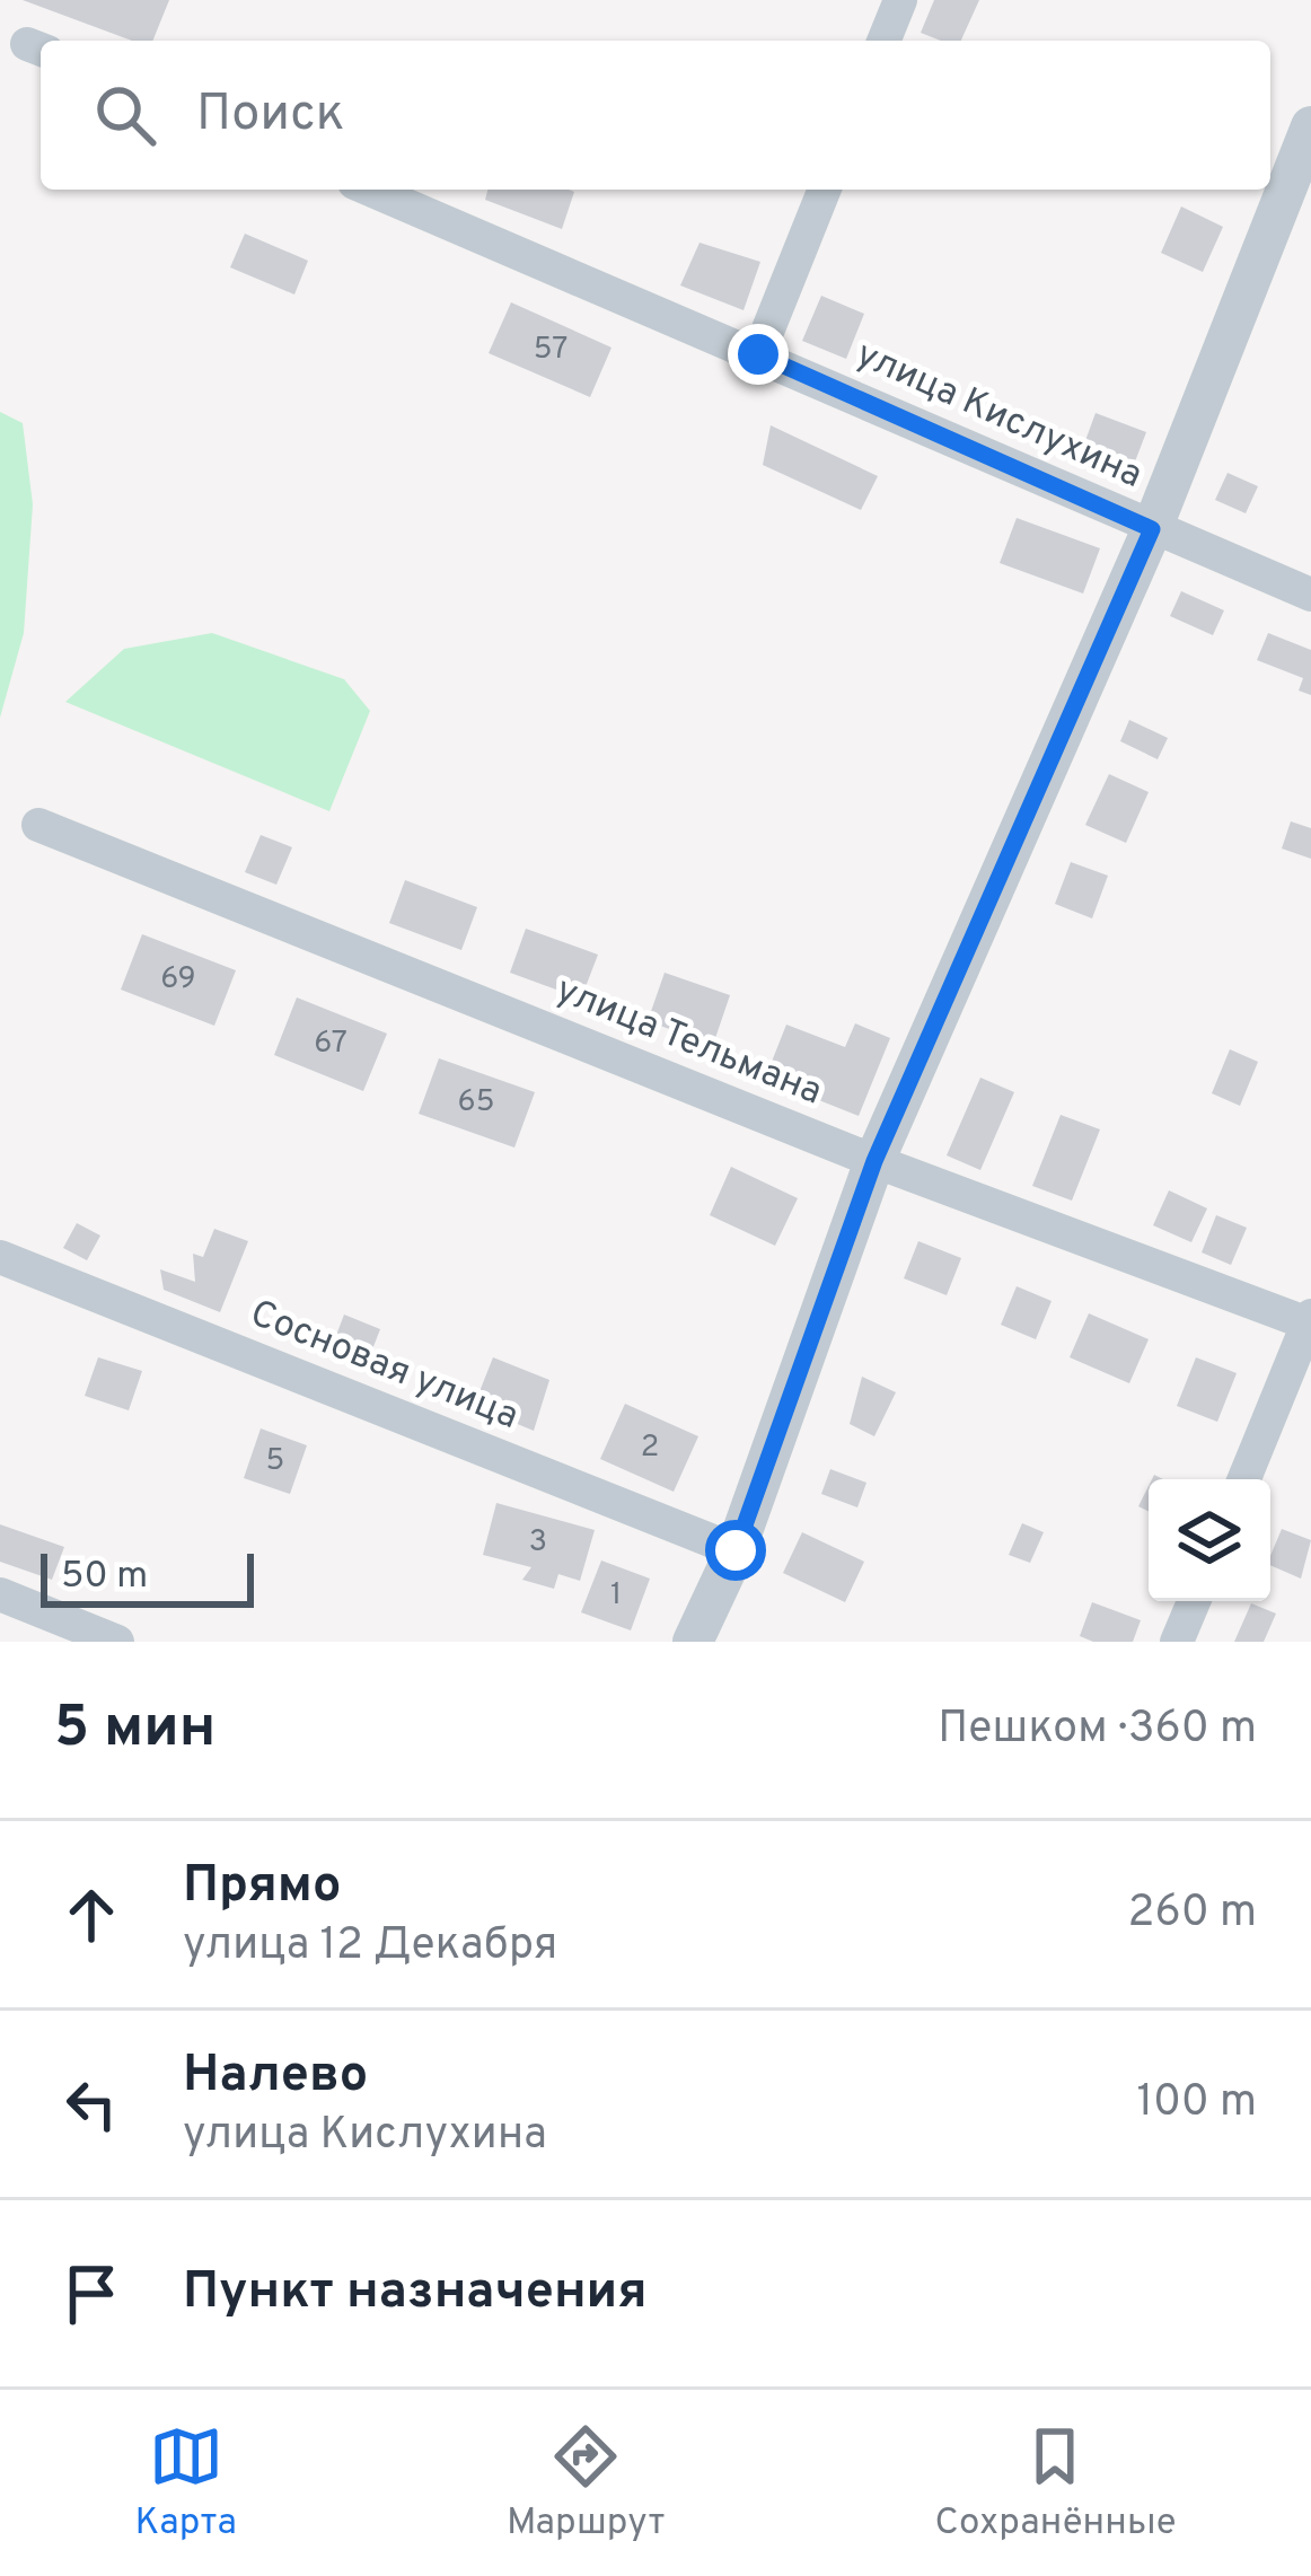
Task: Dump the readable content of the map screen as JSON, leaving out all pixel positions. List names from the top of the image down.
{
  "streets": {
    "street": ["улица Кислухина", "улица Тельмана", "Сосновая улица"]
  },
  "house_numbers": [
    "57",
    "69",
    "67",
    "65",
    "2",
    "5",
    "3",
    "1"
  ],
  "scale_bar": "50 m",
  "page": {
    "search": "Поиск",
    "scale": "50 m",
    "heading": ["5 мин", "Пешком · 360 m"],
    "list": [
      ["Прямо", "улица 12 Декабря", "260 m"],
      ["Налево", "улица Кислухина", "100 m"],
      "Пункт назначения"
    ],
    "nav": ["Карта", "Маршрут", "Сохранённые"]
  }
}
